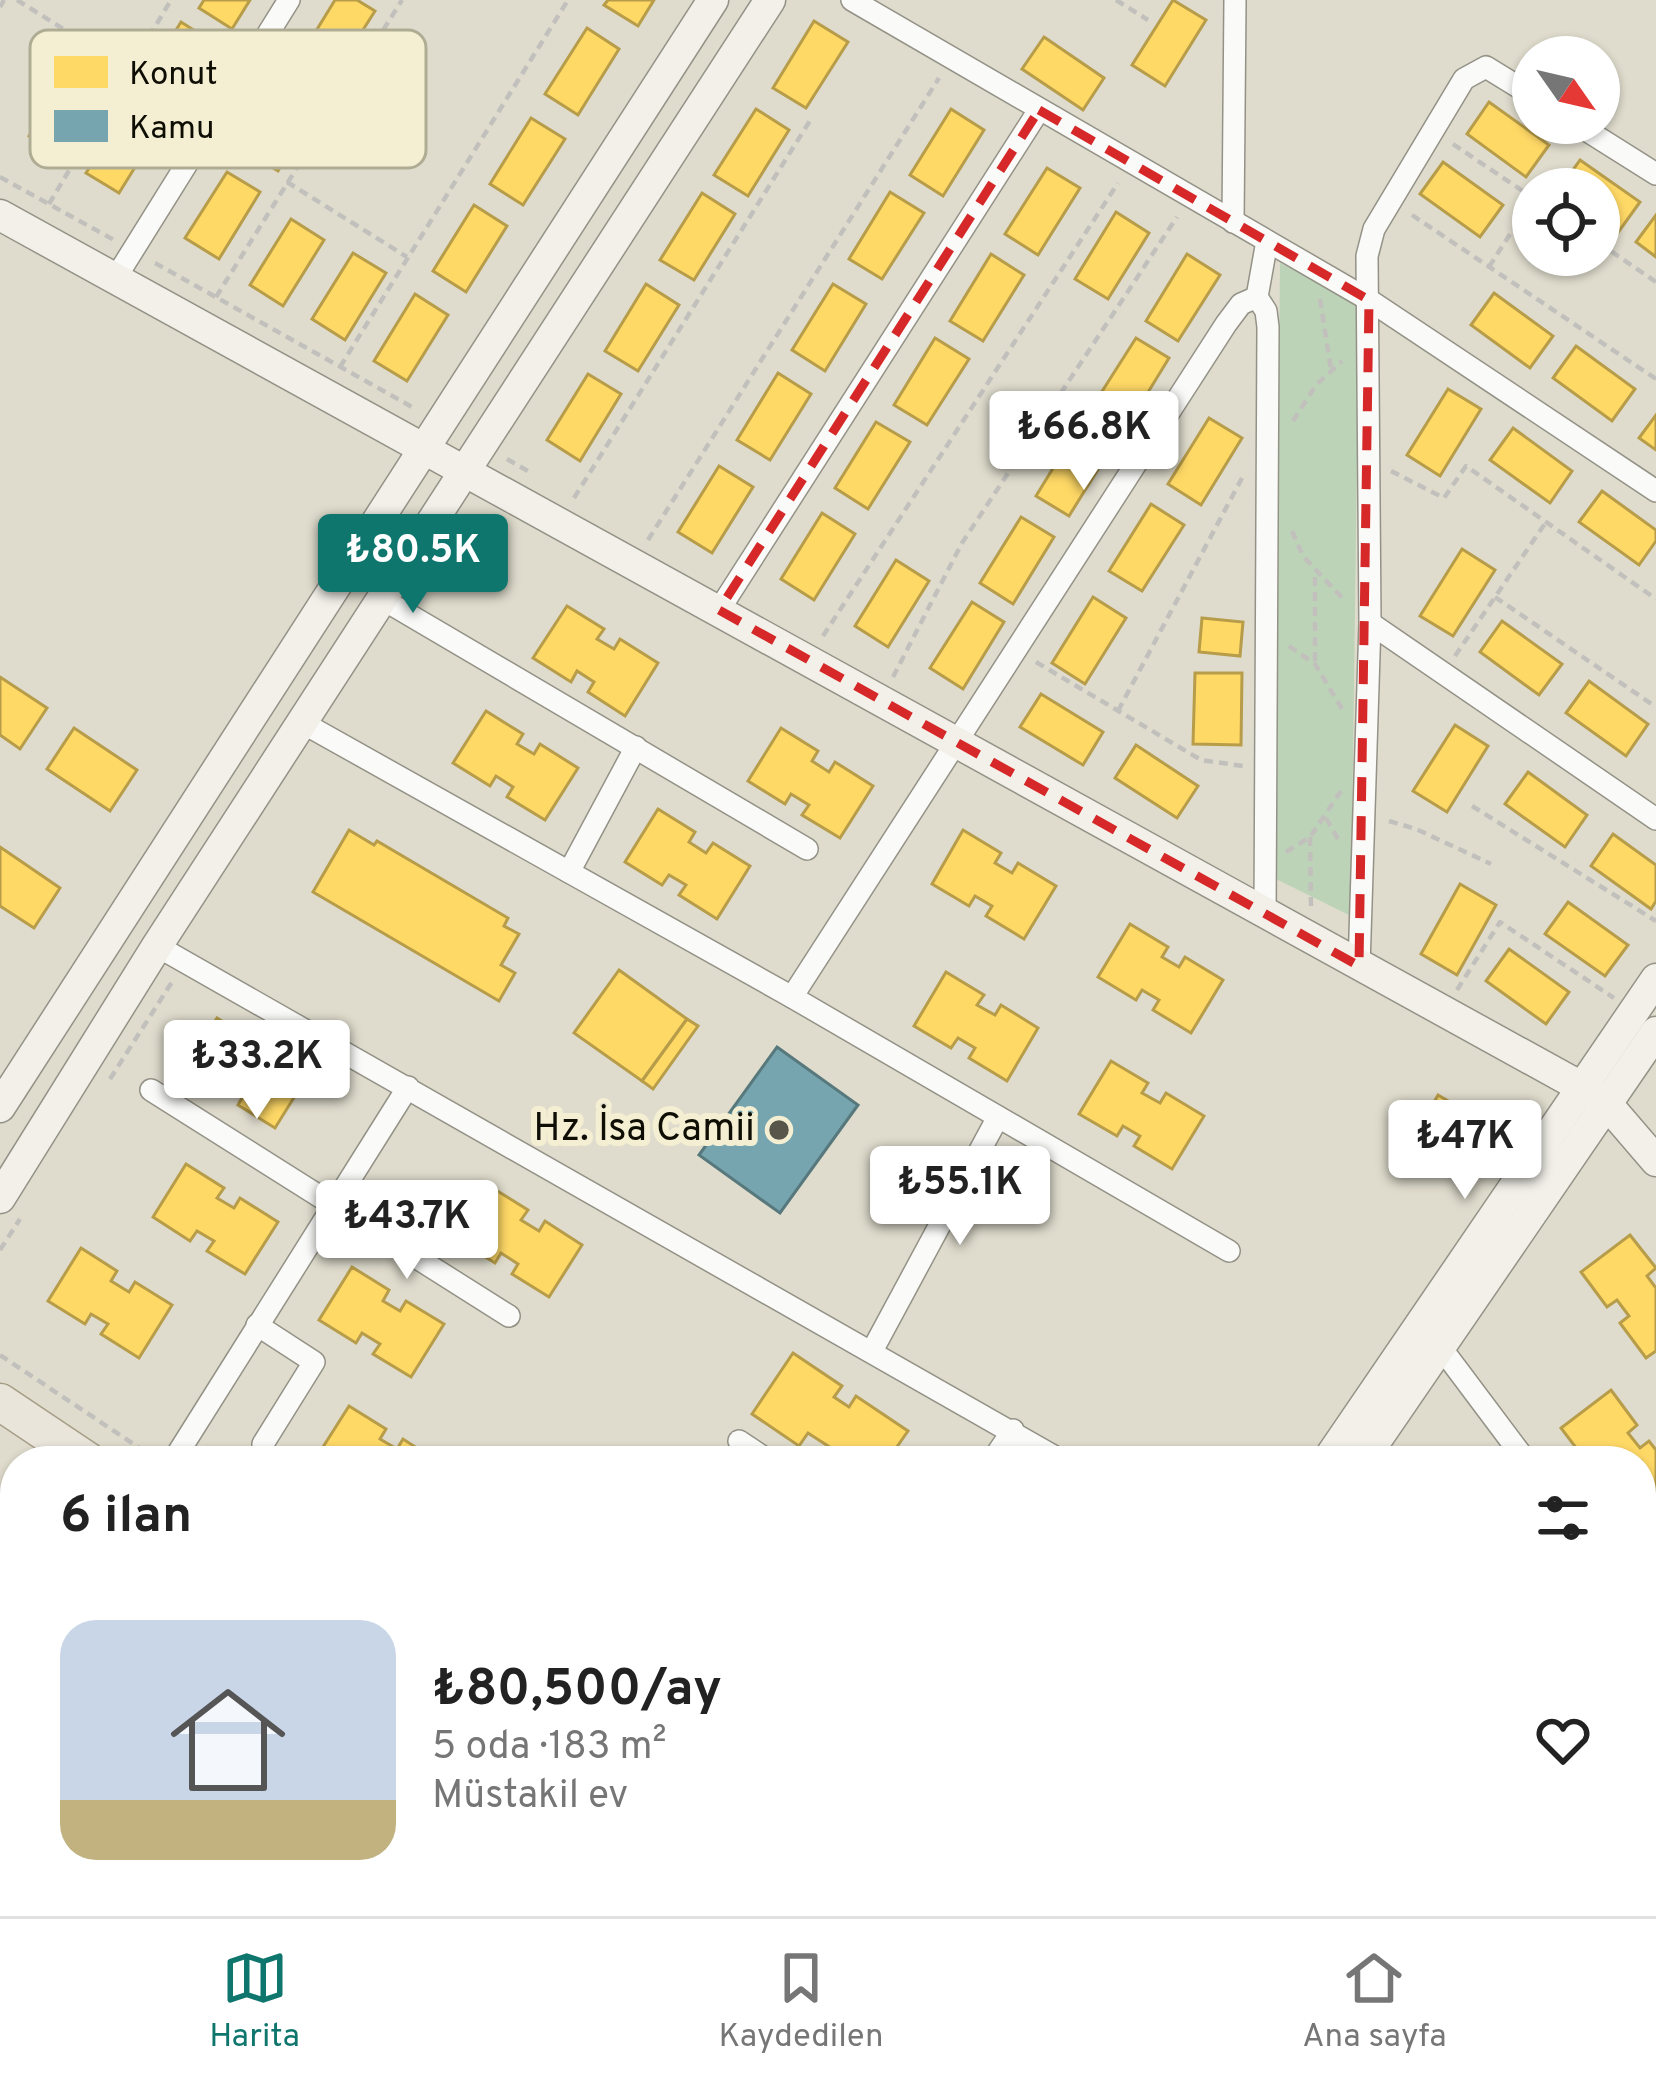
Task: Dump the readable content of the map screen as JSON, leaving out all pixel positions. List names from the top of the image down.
{
  "places": ["Hz. İsa Camii"],
  "legend": ["Konut", "Kamu"],
  "north": "bottom right",
  "page": {
    "price": [
      "₺66.8K",
      "₺80.5K",
      "₺33.2K",
      "₺47K",
      "₺55.1K",
      "₺43.7K"
    ],
    "heading": "6 ilan",
    "list": [
      {
        "name": "₺80,500/ay",
        "note": "5 oda · 183 m² · Müstakil ev"
      }
    ],
    "tabs": ["Harita", "Kaydedilen", "Ana sayfa"]
  }
}
